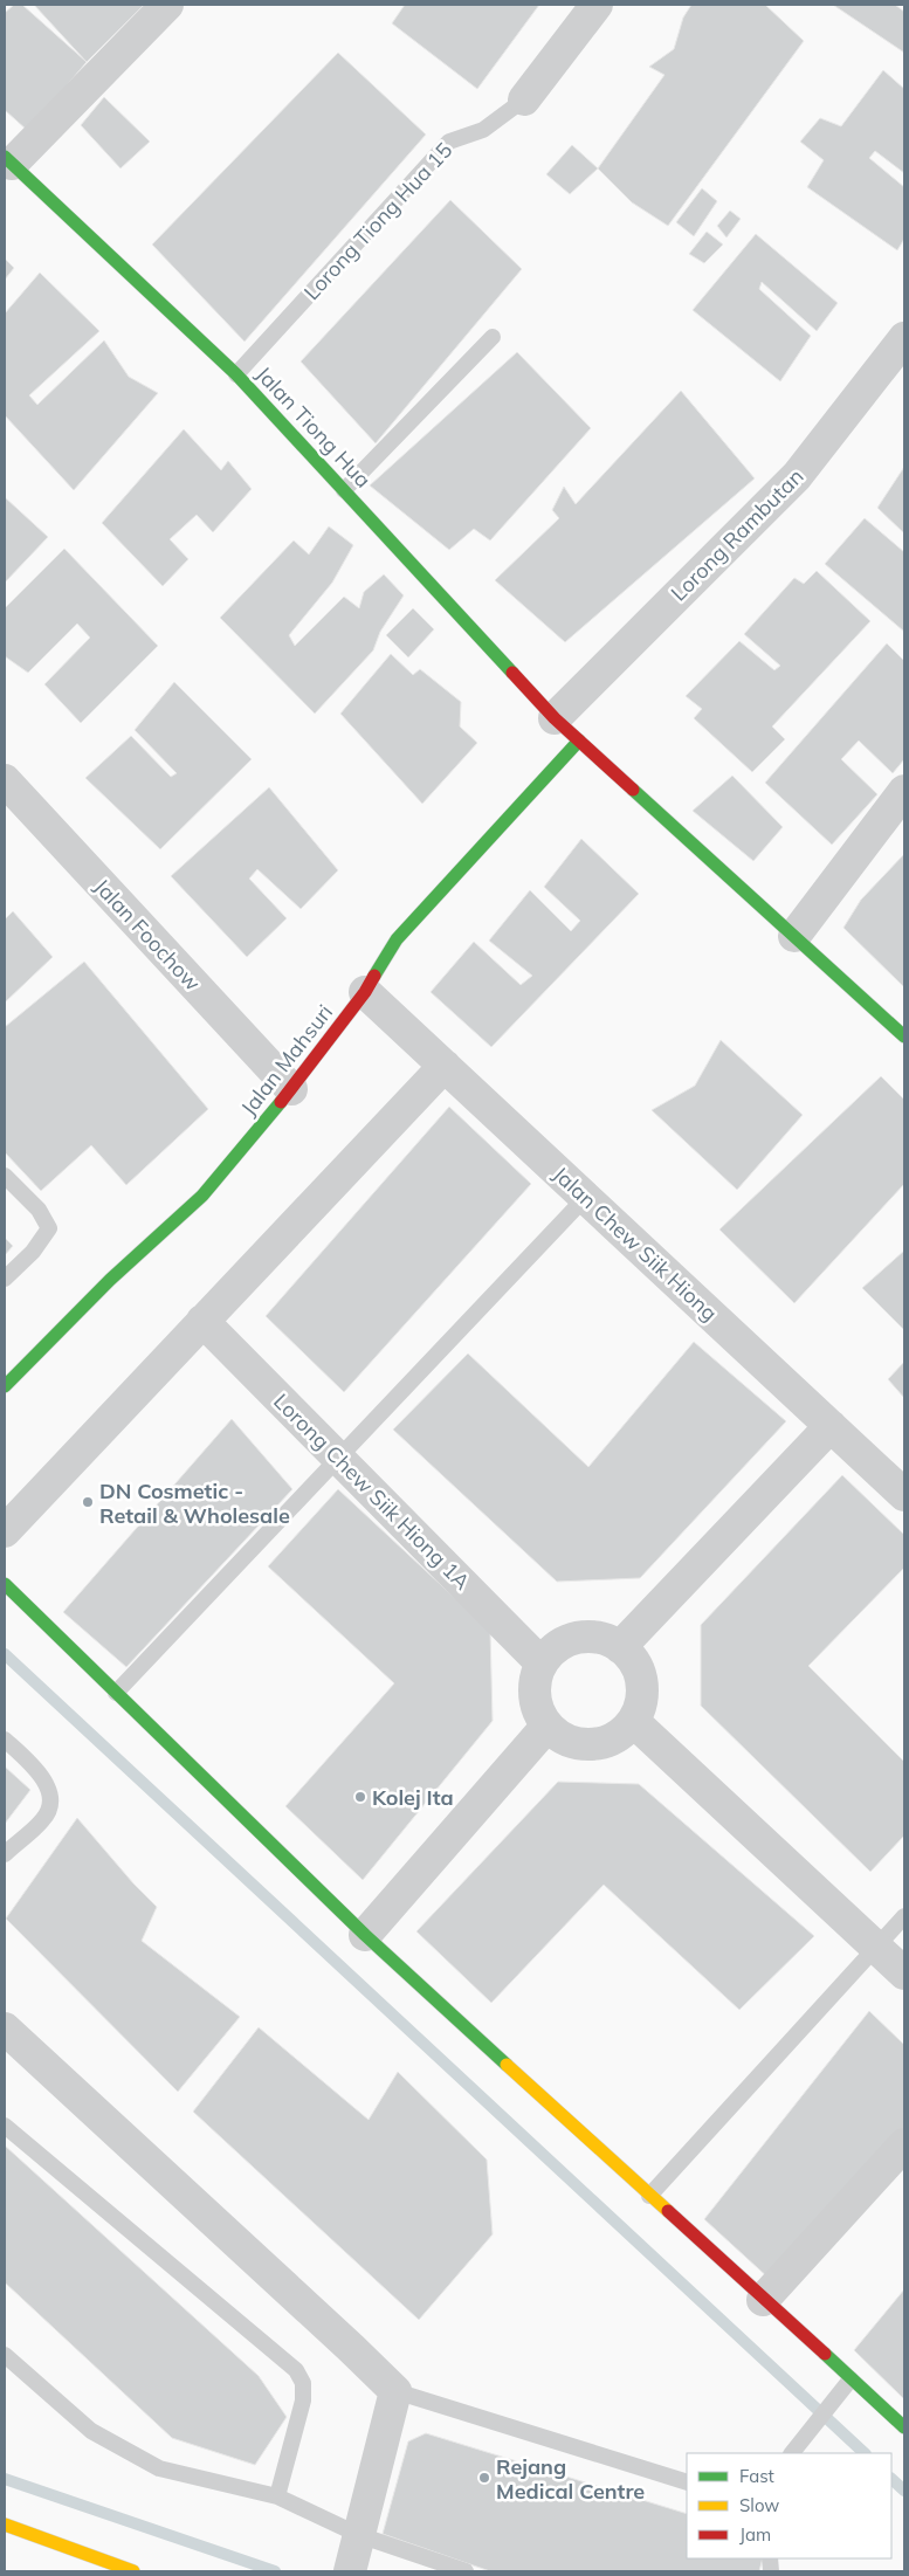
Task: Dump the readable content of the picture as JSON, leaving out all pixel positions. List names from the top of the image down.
{
  "streets": {
    "street": [
      "Lorong Tiong Hua 15",
      "Jalan Tiong Hua",
      "Lorong Rambutan",
      "Jalan Foochow",
      "Jalan Mahsuri",
      "Jalan Chew Siik Hiong",
      "Lorong Chew Siik Hiong 1A"
    ]
  },
  "crossings": [
    ["Lorong Tiong Hua 15", "Jalan Tiong Hua"],
    ["Jalan Tiong Hua", "Lorong Rambutan"],
    ["Jalan Tiong Hua", "Jalan Mahsuri"],
    ["Jalan Foochow", "Jalan Mahsuri"],
    ["Jalan Mahsuri", "Jalan Chew Siik Hiong"]
  ],
  "places": ["DN Cosmetic - Retail & Wholesale", "Kolej Ita", "Rejang Medical Centre"],
  "legend": ["Fast", "Slow", "Jam"]
}
